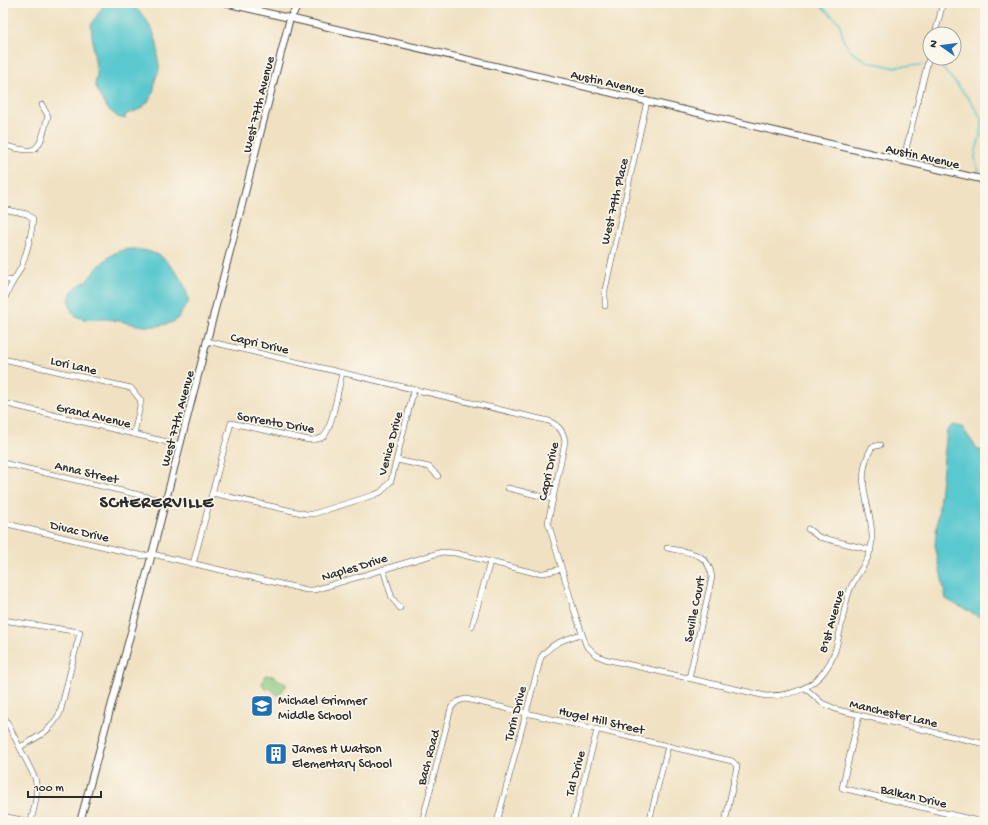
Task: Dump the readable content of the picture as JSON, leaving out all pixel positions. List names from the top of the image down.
{
  "streets": {
    "street": [
      "Austin Avenue",
      "West 77th Avenue",
      "West 79th Place",
      "Capri Drive",
      "Lori Lane",
      "Grand Avenue",
      "Sorrento Drive",
      "Venice Drive",
      "Anna Street",
      "Divac Drive",
      "Naples Drive",
      "Seville Court",
      "81st Avenue",
      "Manchester Lane",
      "Turin Drive",
      "Hugel Hill Street",
      "Bach Road",
      "Tal Drive",
      "Balkan Drive"
    ]
  },
  "crossings": [
    ["Austin Avenue", "West 77th Avenue"],
    ["Austin Avenue", "West 79th Place"],
    ["West 77th Avenue", "Capri Drive"],
    ["West 77th Avenue", "Grand Avenue"],
    ["West 77th Avenue", "Anna Street"],
    ["West 77th Avenue", "Divac Drive"],
    ["West 77th Avenue", "Naples Drive"],
    ["Capri Drive", "Sorrento Drive"],
    ["Capri Drive", "Venice Drive"],
    ["Capri Drive", "Naples Drive"],
    ["Capri Drive", "Seville Court"],
    ["Capri Drive", "81st Avenue"],
    ["Capri Drive", "Turin Drive"],
    ["Lori Lane", "Grand Avenue"],
    ["Sorrento Drive", "Venice Drive"],
    ["Sorrento Drive", "Naples Drive"],
    ["Divac Drive", "Naples Drive"],
    ["81st Avenue", "Manchester Lane"],
    ["Manchester Lane", "Balkan Drive"],
    ["Turin Drive", "Hugel Hill Street"],
    ["Hugel Hill Street", "Bach Road"],
    ["Hugel Hill Street", "Tal Drive"]
  ],
  "districts": ["SCHERERVILLE"],
  "places": {
    "school or university": ["Michael Grimmer Middle School"],
    "building": ["James H Watson Elementary School"]
  },
  "scale_bar": "100 m",
  "north": "left"
}
